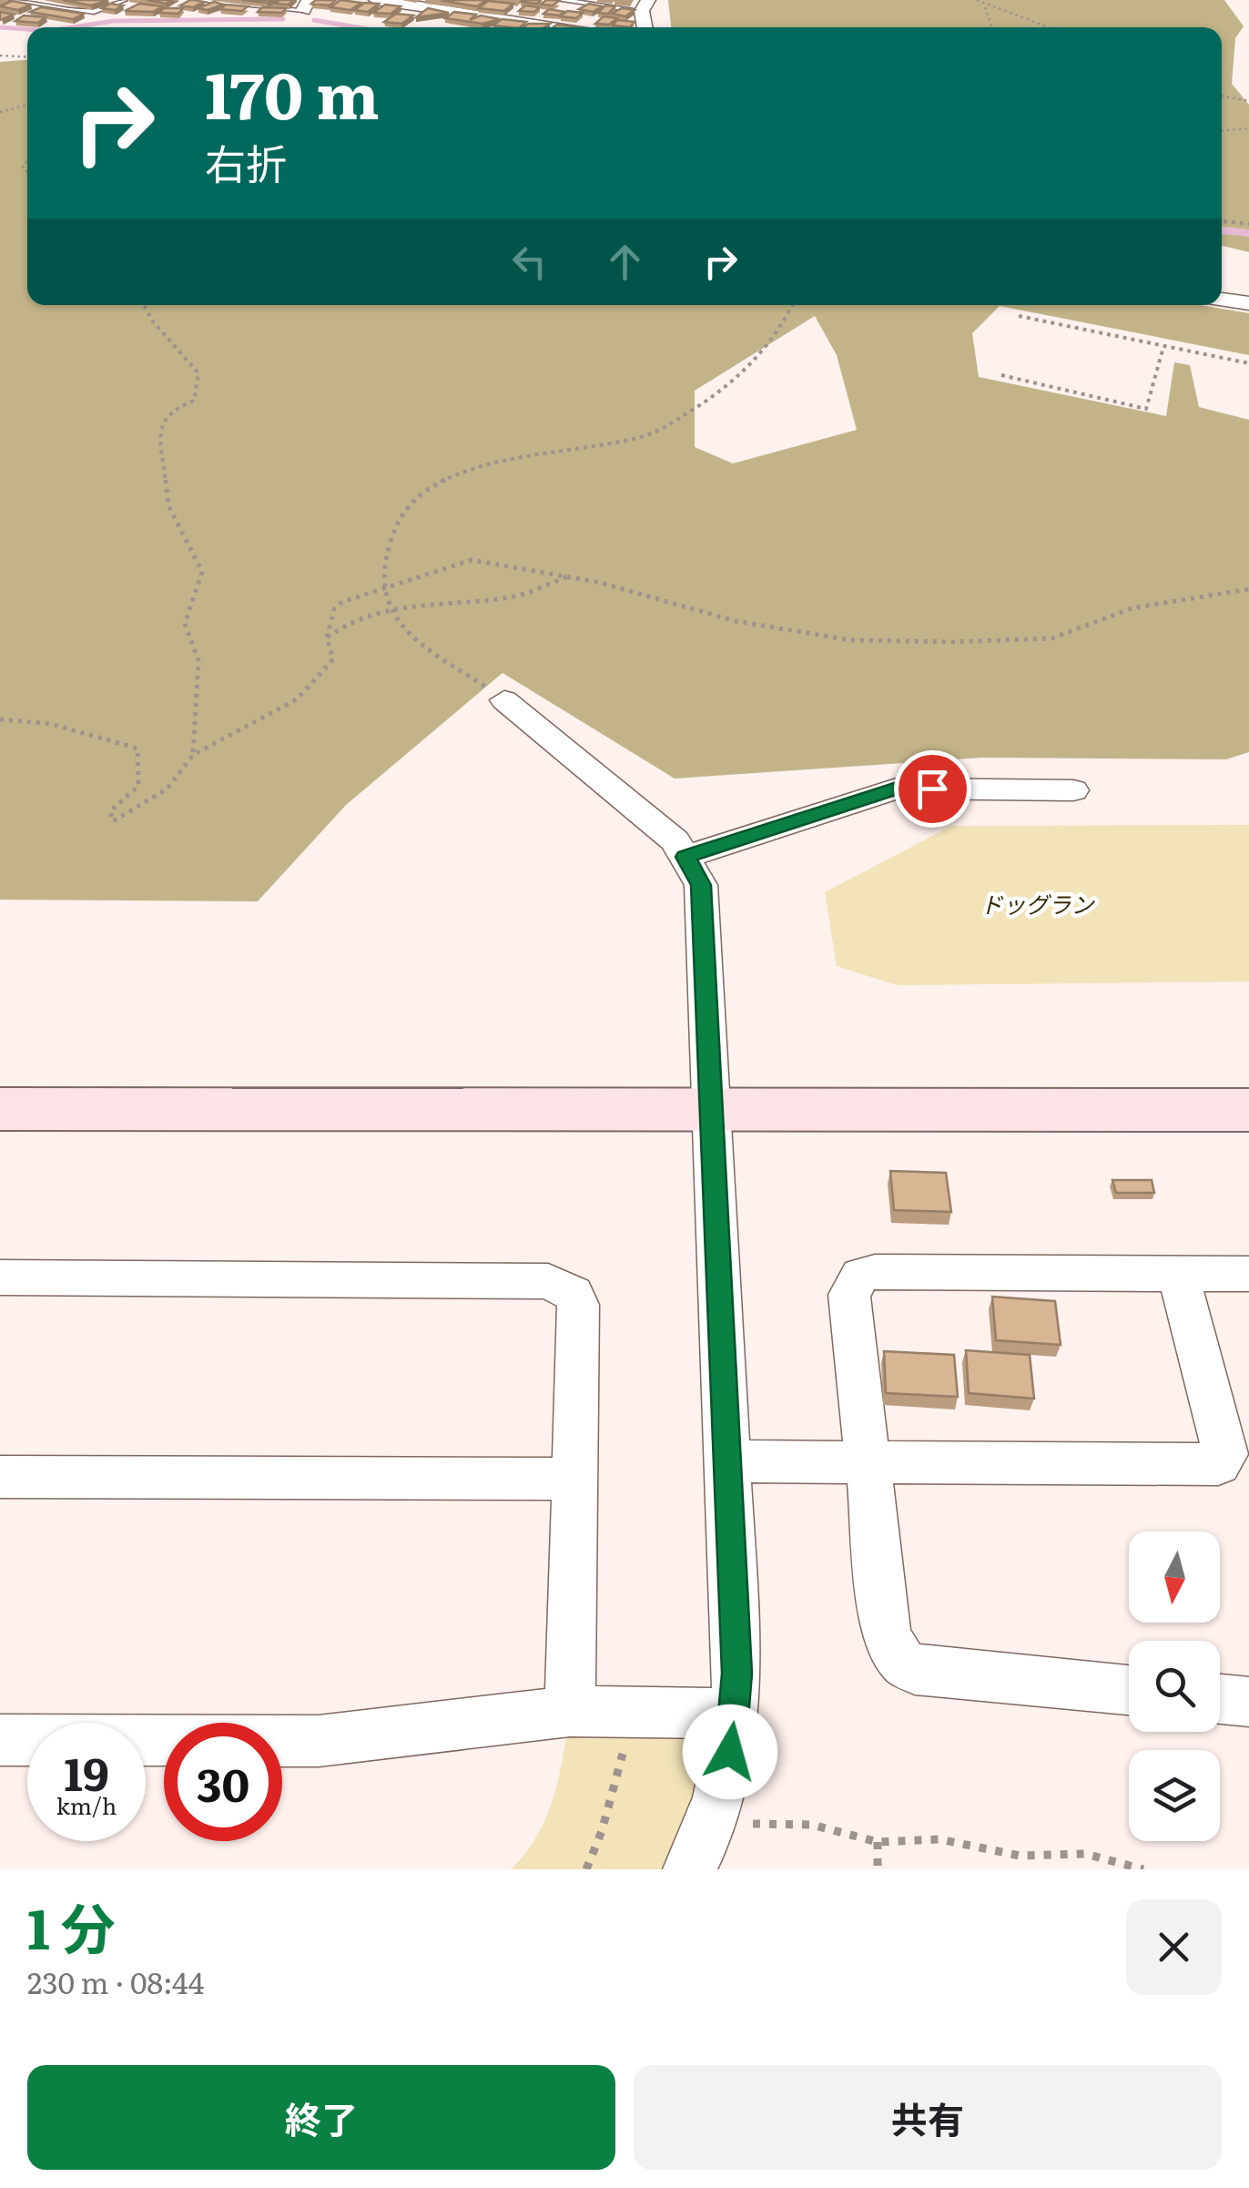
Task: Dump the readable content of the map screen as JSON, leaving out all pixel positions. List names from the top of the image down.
{
  "parks": ["ドッグラン"],
  "north": "bottom",
  "page": {
    "turn": ["170 m", "右折"],
    "speed": "19 km/h",
    "limit": "30",
    "heading": ["1 分", "230 m · 08:44"],
    "buttons": ["終了", "共有"]
  }
}
